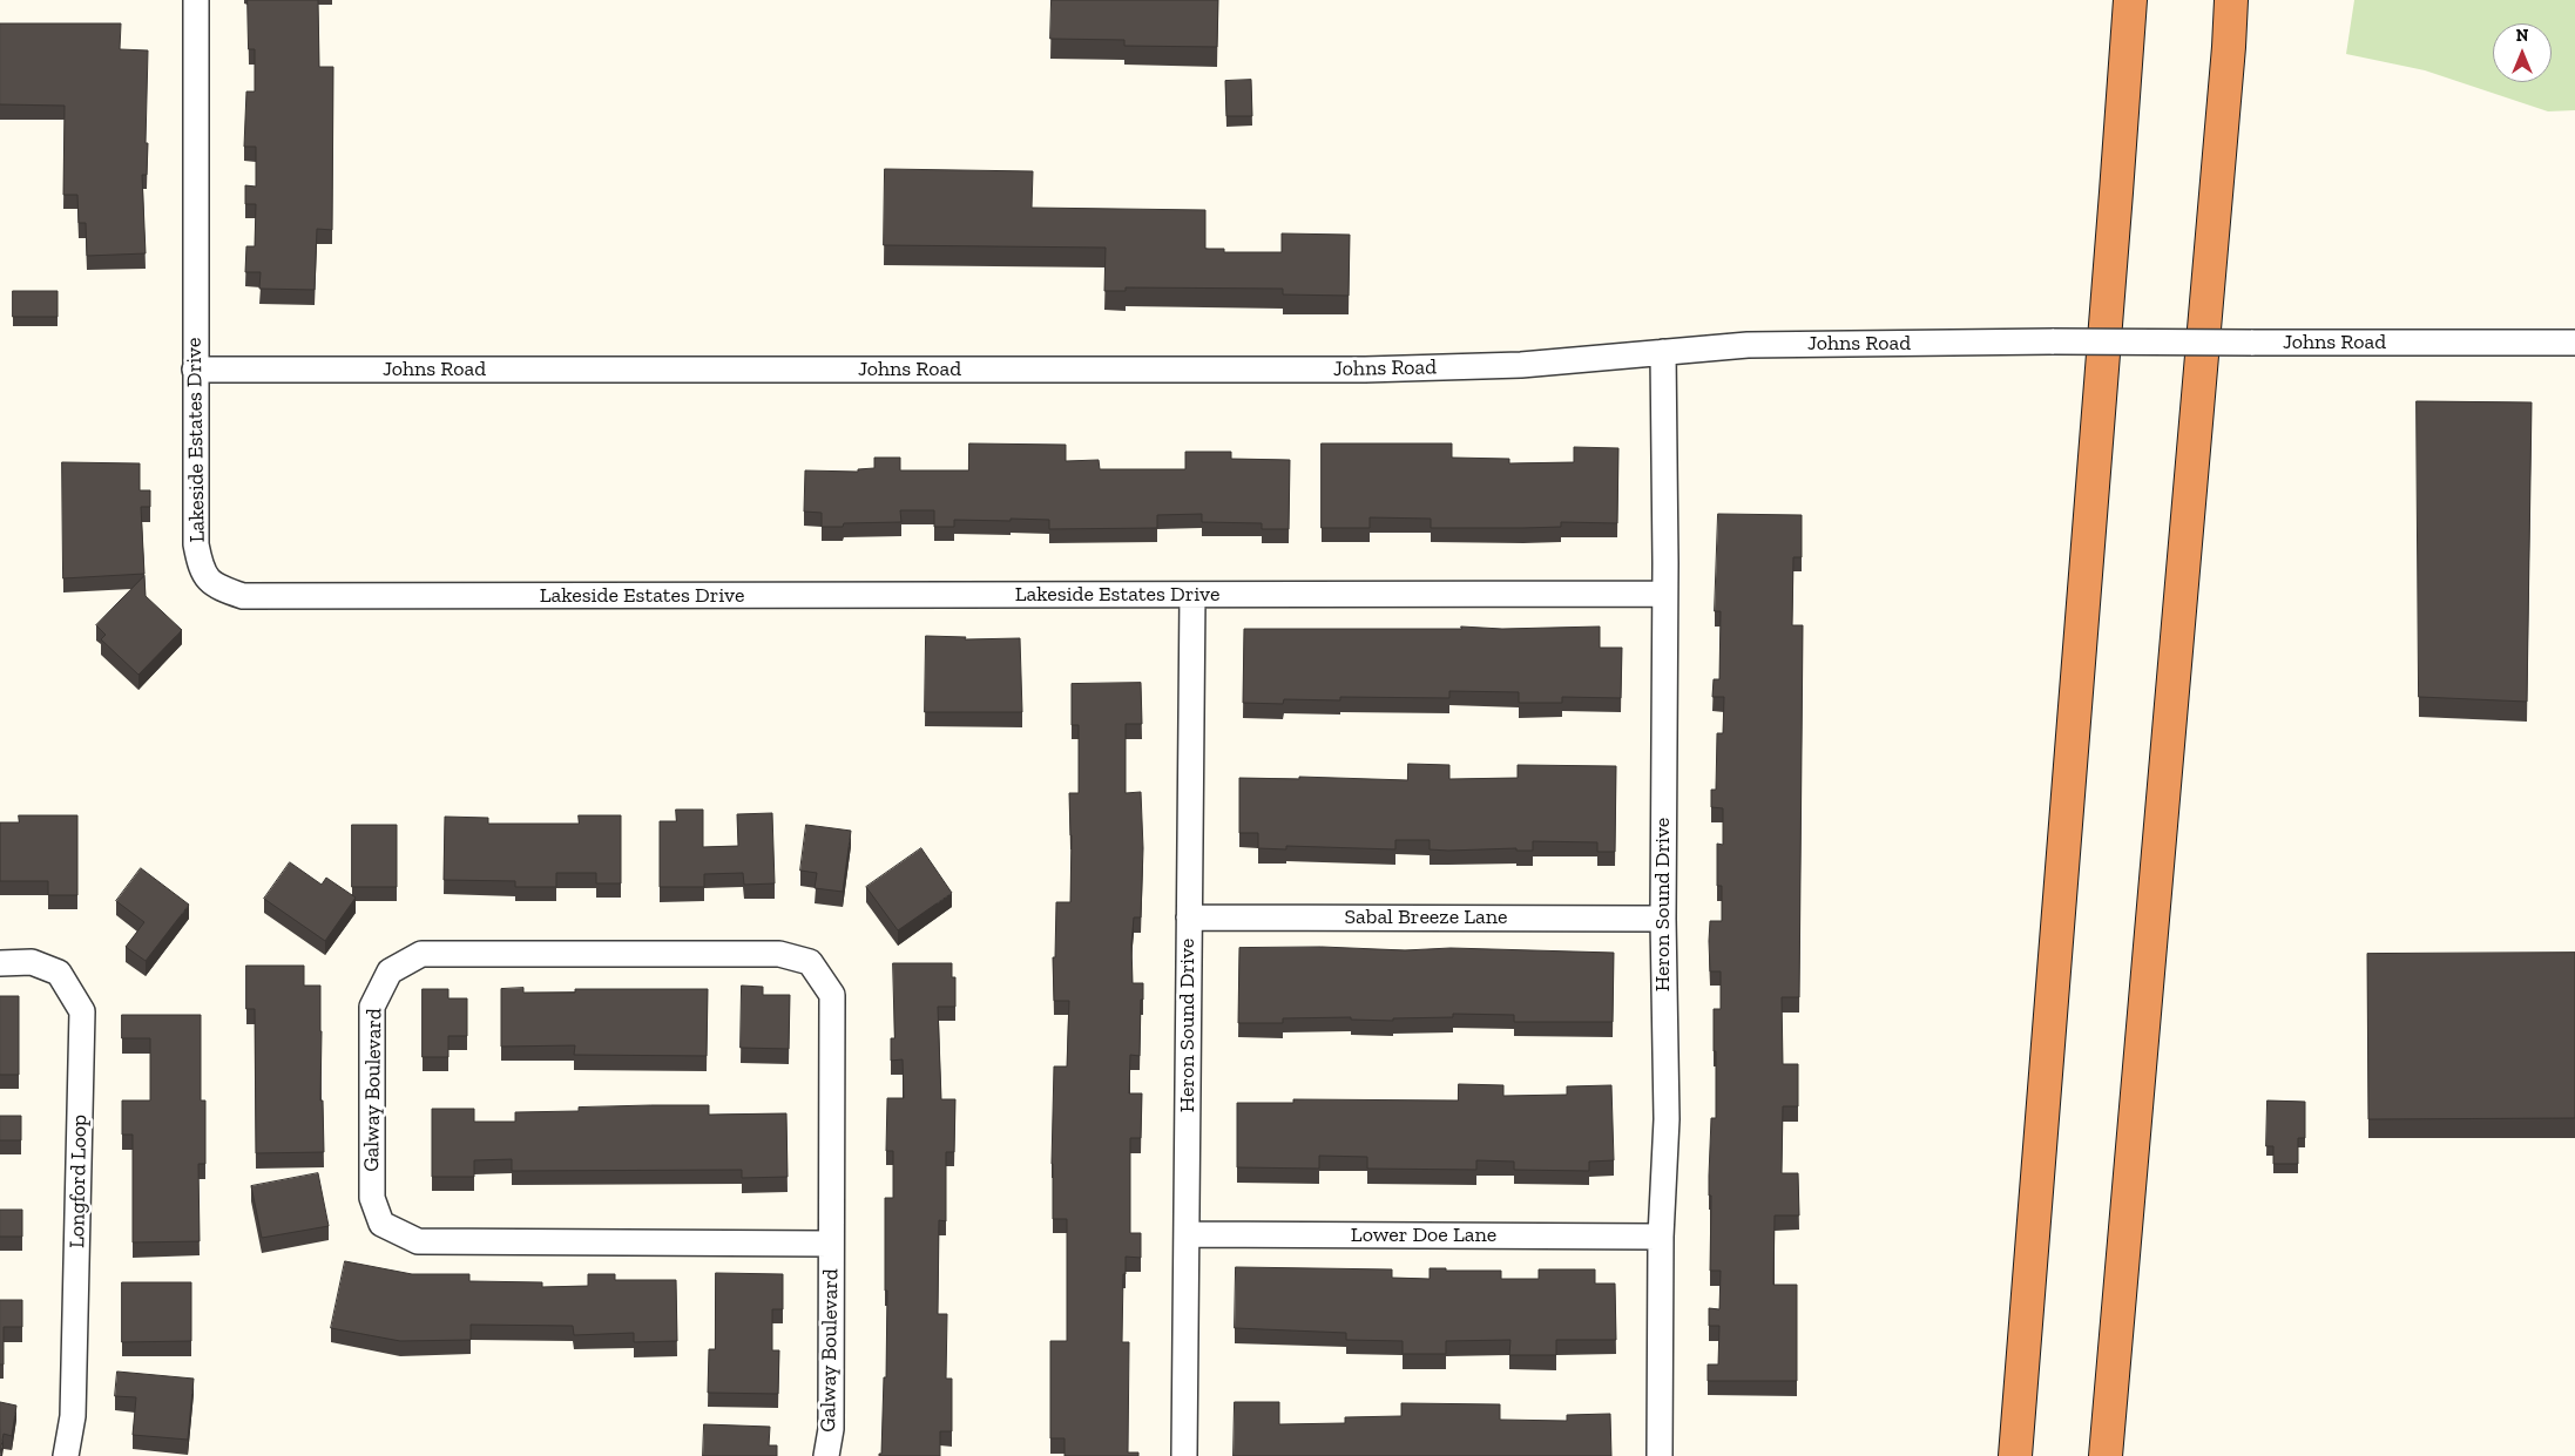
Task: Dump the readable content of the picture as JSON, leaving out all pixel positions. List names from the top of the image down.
{
  "streets": {
    "street": [
      "Johns Road",
      "Lakeside Estates Drive",
      "Heron Sound Drive",
      "Sabal Breeze Lane",
      "Galway Boulevard",
      "Longford Loop",
      "Lower Doe Lane"
    ]
  },
  "crossings": [
    ["Johns Road", "Lakeside Estates Drive"],
    ["Johns Road", "Heron Sound Drive"],
    ["Lakeside Estates Drive", "Heron Sound Drive"],
    ["Heron Sound Drive", "Sabal Breeze Lane"],
    ["Heron Sound Drive", "Lower Doe Lane"]
  ],
  "north": "top"
}
